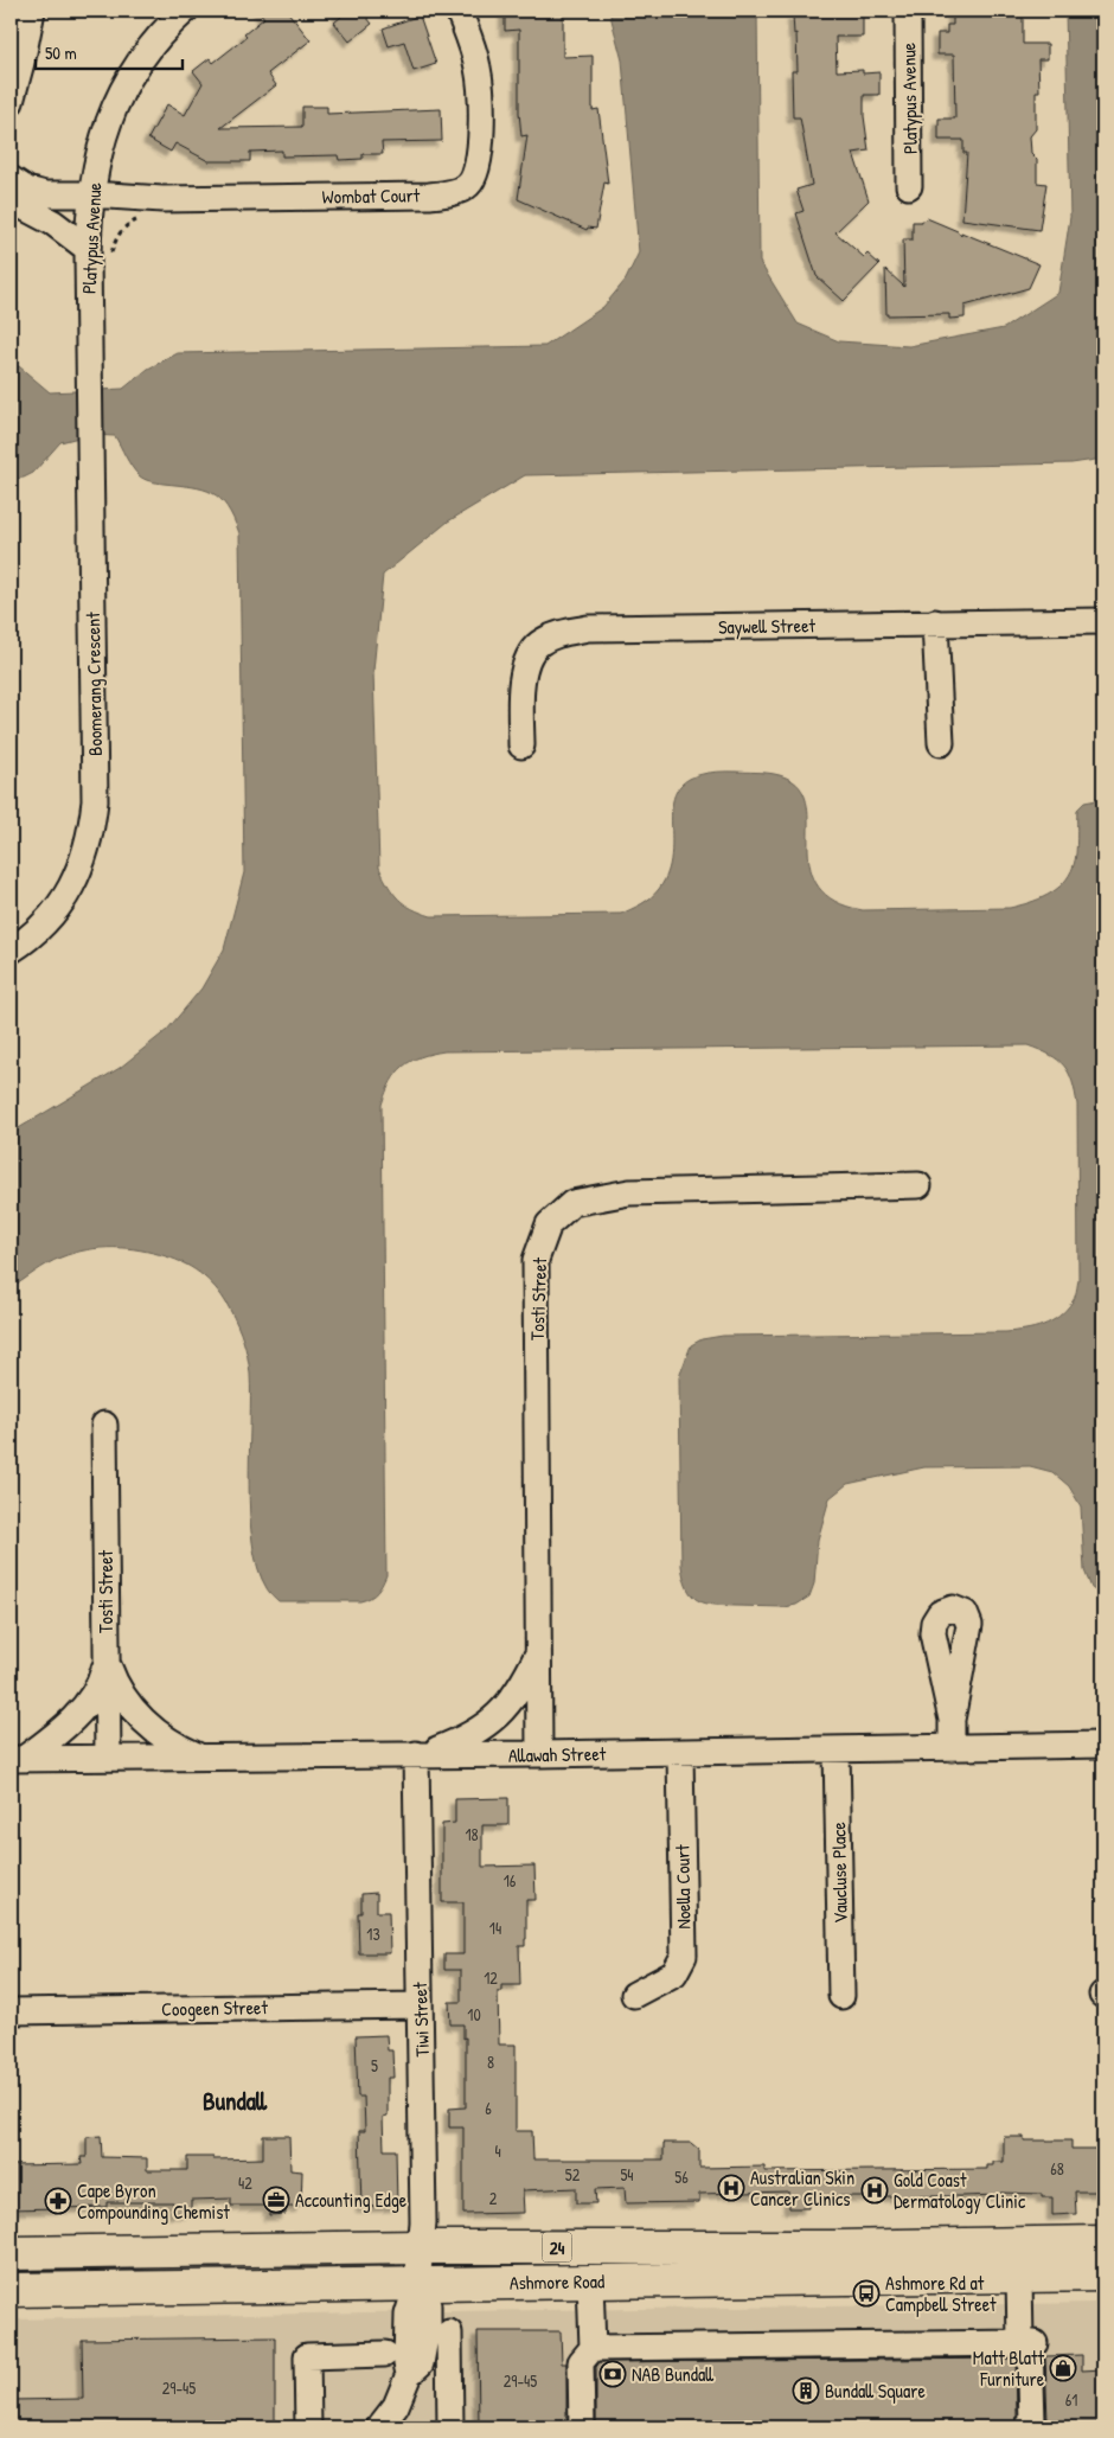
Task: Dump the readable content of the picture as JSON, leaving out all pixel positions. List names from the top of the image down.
{
  "streets": {
    "main road": ["24", "Ashmore Road"],
    "street": [
      "Platypus Avenue",
      "Wombat Court",
      "Saywell Street",
      "Boomerang Crescent",
      "Tosti Street",
      "Allawah Street",
      "Vaucluse Place",
      "Noella Court",
      "Coogeen Street",
      "Tiwi Street"
    ]
  },
  "crossings": [
    ["Platypus Avenue", "Wombat Court"],
    ["Platypus Avenue", "Boomerang Crescent"],
    ["Tosti Street", "Allawah Street"],
    ["Allawah Street", "Vaucluse Place"],
    ["Allawah Street", "Noella Court"],
    ["Allawah Street", "Tiwi Street"],
    ["Coogeen Street", "Tiwi Street"],
    ["Tiwi Street", "Ashmore Road"]
  ],
  "districts": ["Bundall"],
  "places": {
    "hospital": ["Australian Skin Cancer Clinics", "Gold Coast Dermatology Clinic"],
    "office": ["Accounting Edge"],
    "pharmacy": ["Cape Byron Compounding Chemist"],
    "bus stop": ["Ashmore Rd at Campbell Street"],
    "shop": ["Matt Blatt Furniture"],
    "bank": ["NAB Bundall"],
    "building": ["Bundall Square"]
  },
  "house_numbers": [
    "18",
    "16",
    "14",
    "13",
    "12",
    "10",
    "8",
    "5",
    "6",
    "4",
    "68",
    "52",
    "54",
    "56",
    "42",
    "2",
    "29-45",
    "29-45",
    "61"
  ],
  "scale_bar": "50 m"
}
